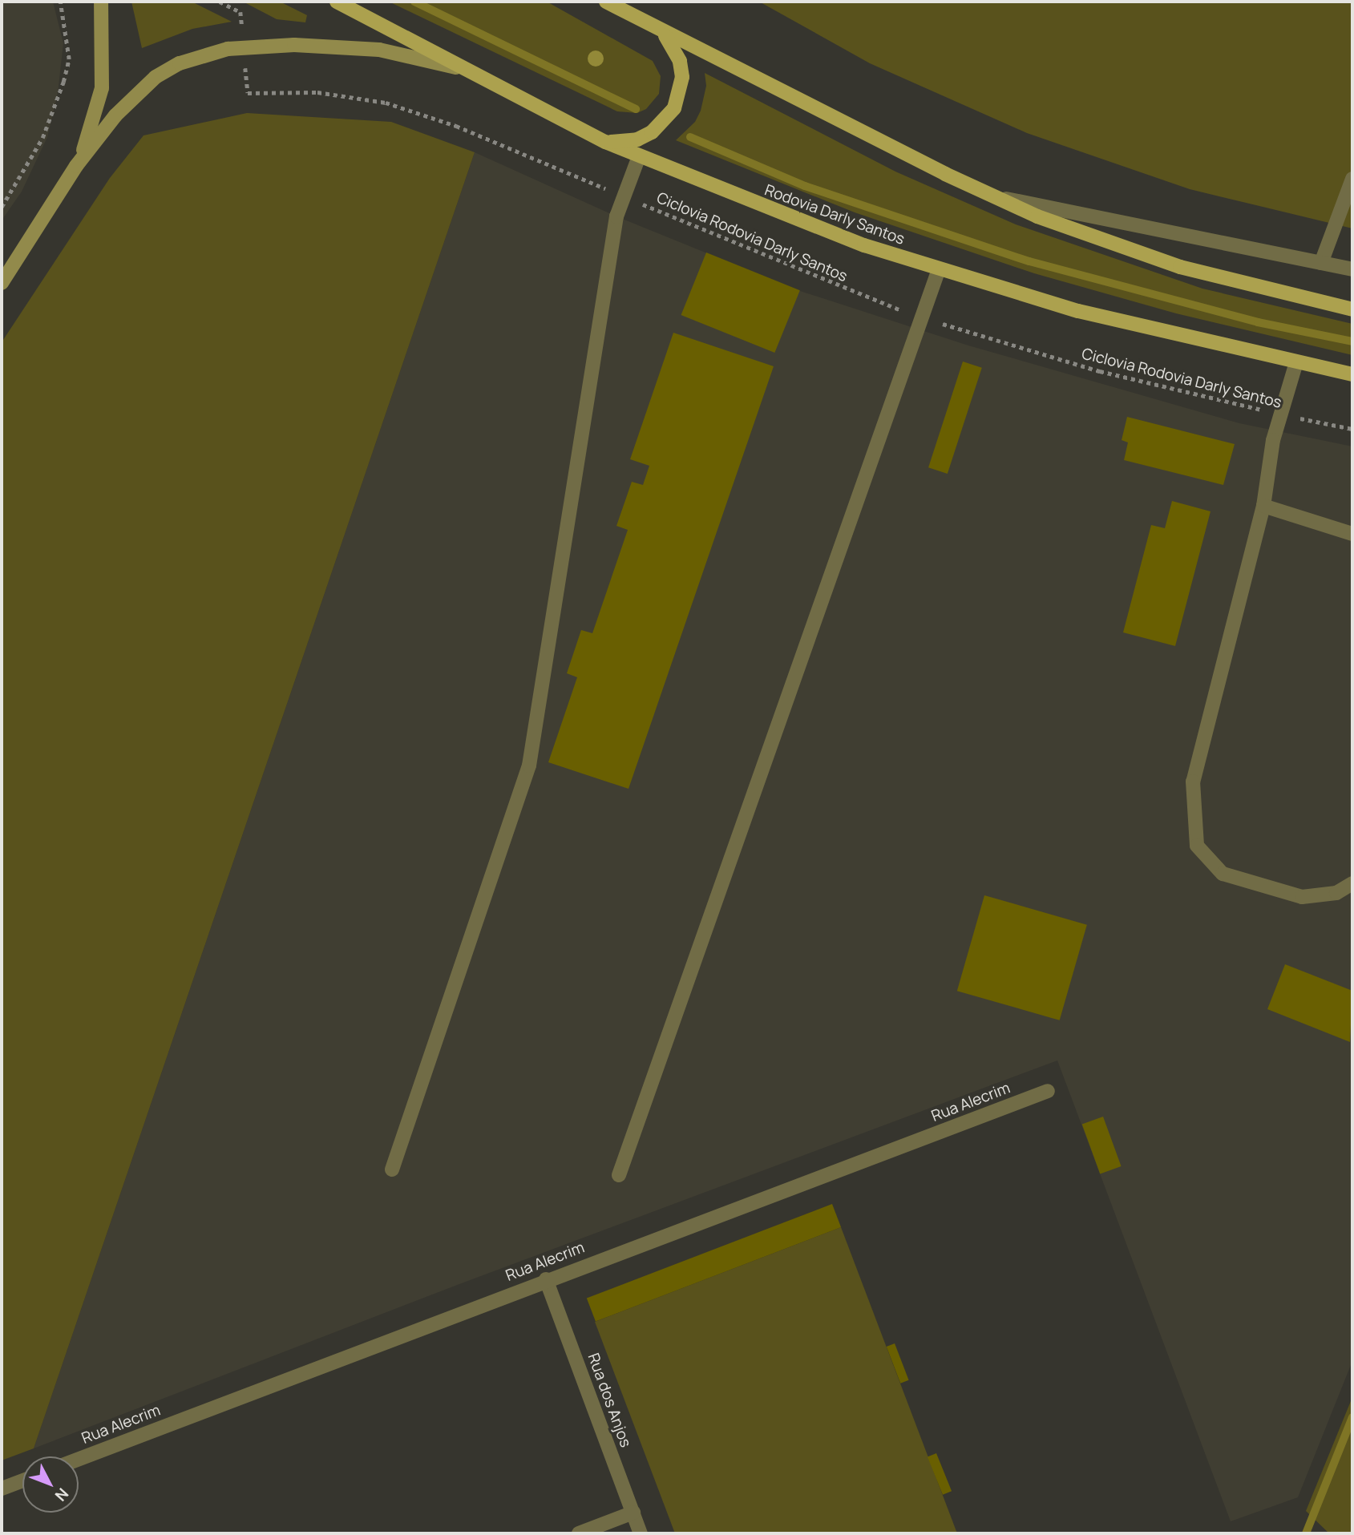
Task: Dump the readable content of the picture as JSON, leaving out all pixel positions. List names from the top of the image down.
{
  "streets": {
    "main road": ["Rodovia Darly Santos"],
    "street": ["Rua Alecrim", "Rua dos Anjos"],
    "path": ["Ciclovia Rodovia Darly Santos"]
  },
  "crossings": [
    ["Rua Alecrim", "Rua dos Anjos"]
  ],
  "north": "bottom right"
}
